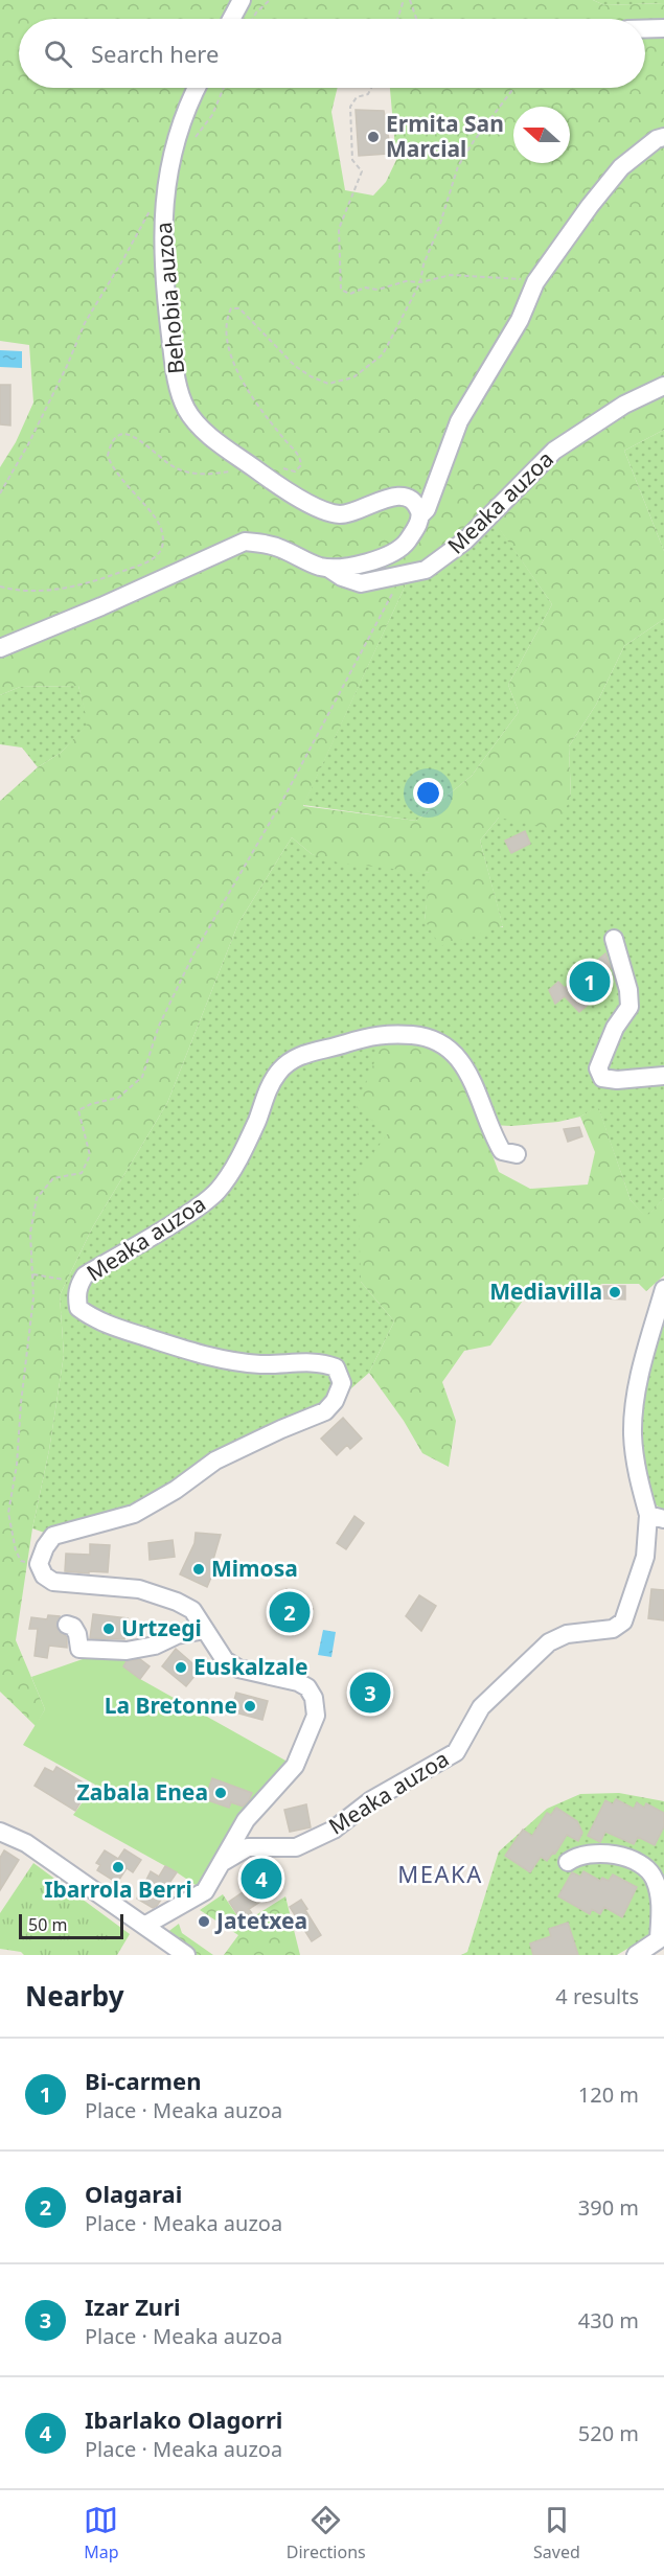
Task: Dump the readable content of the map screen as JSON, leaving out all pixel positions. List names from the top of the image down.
{
  "streets": {
    "street": ["Behobia auzoa", "Meaka auzoa"]
  },
  "districts": ["MEAKA"],
  "places": [
    "Ermita San Marcial",
    "Mediavilla",
    "Mimosa",
    "Urtzegi",
    "Euskalzale",
    "La Bretonne",
    "Zabala Enea",
    "Ibarrola Berri",
    "Jatetxea"
  ],
  "scale_bar": "50 m",
  "north": "left",
  "page": {
    "search": "Search here",
    "pins": [
      "1",
      "2",
      "3",
      "4"
    ],
    "scale": "50 m",
    "heading": ["Nearby", "4 results"],
    "list": [
      {
        "mark": "1",
        "name": "Bi-carmen",
        "note": "Place · Meaka auzoa",
        "value": "120 m"
      },
      {
        "mark": "2",
        "name": "Olagarai",
        "note": "Place · Meaka auzoa",
        "value": "390 m"
      },
      {
        "mark": "3",
        "name": "Izar Zuri",
        "note": "Place · Meaka auzoa",
        "value": "430 m"
      },
      {
        "mark": "4",
        "name": "Ibarlako Olagorri",
        "note": "Place · Meaka auzoa",
        "value": "520 m"
      }
    ],
    "nav": ["Map", "Directions", "Saved"]
  }
}
